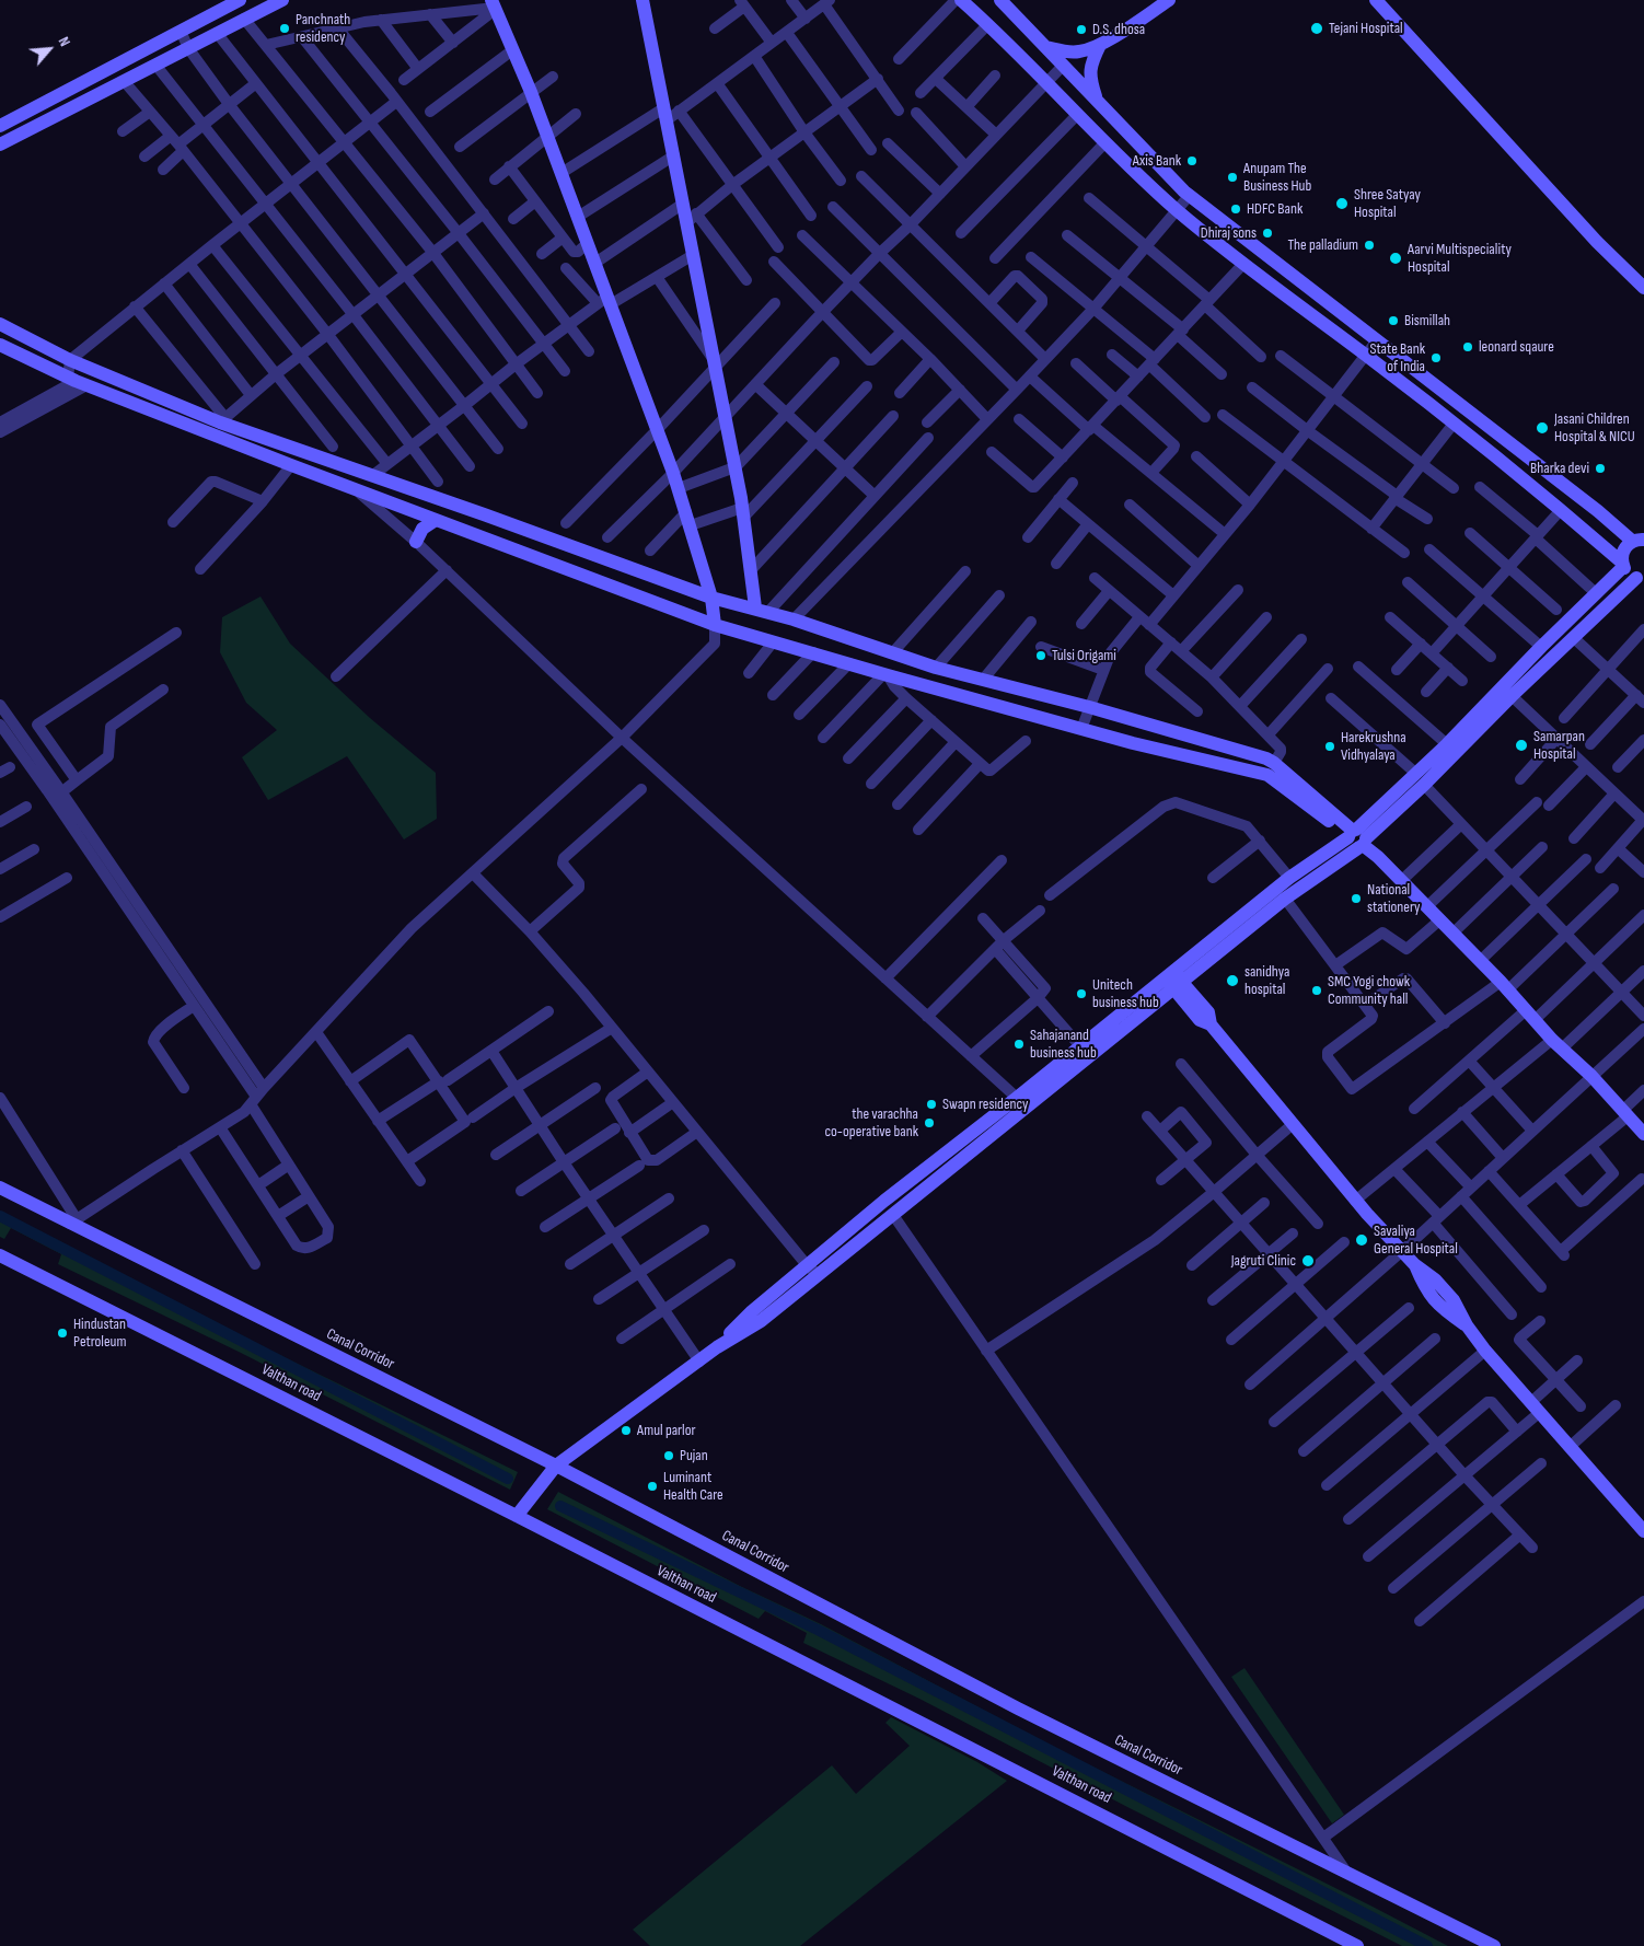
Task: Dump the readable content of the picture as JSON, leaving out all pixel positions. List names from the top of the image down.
{
  "streets": {
    "street": ["Canal Corridor", "Valthan road"]
  },
  "places": [
    "Panchnath residency",
    "Tejani Hospital",
    "D.S. dhosa",
    "Axis Bank",
    "Anupam The Business Hub",
    "Shree Satyay Hospital",
    "HDFC Bank",
    "Dhiraj sons",
    "The palladium",
    "Aarvi Multispeciality Hospital",
    "Bismillah",
    "leonard sqaure",
    "State Bank of India",
    "Jasani Children Hospital & NICU",
    "Bharka devi",
    "Tulsi Origami",
    "Samarpan Hospital",
    "Harekrushna Vidhyalaya",
    "National stationery",
    "sanidhya hospital",
    "SMC Yogi chowk Community hall",
    "Unitech business hub",
    "Sahajanand business hub",
    "Swapn residency",
    "the varachha co-operative bank",
    "Savaliya General Hospital",
    "Jagruti Clinic",
    "Hindustan Petroleum",
    "Amul parlor",
    "Pujan",
    "Luminant Health Care"
  ],
  "north": "top right"
}
